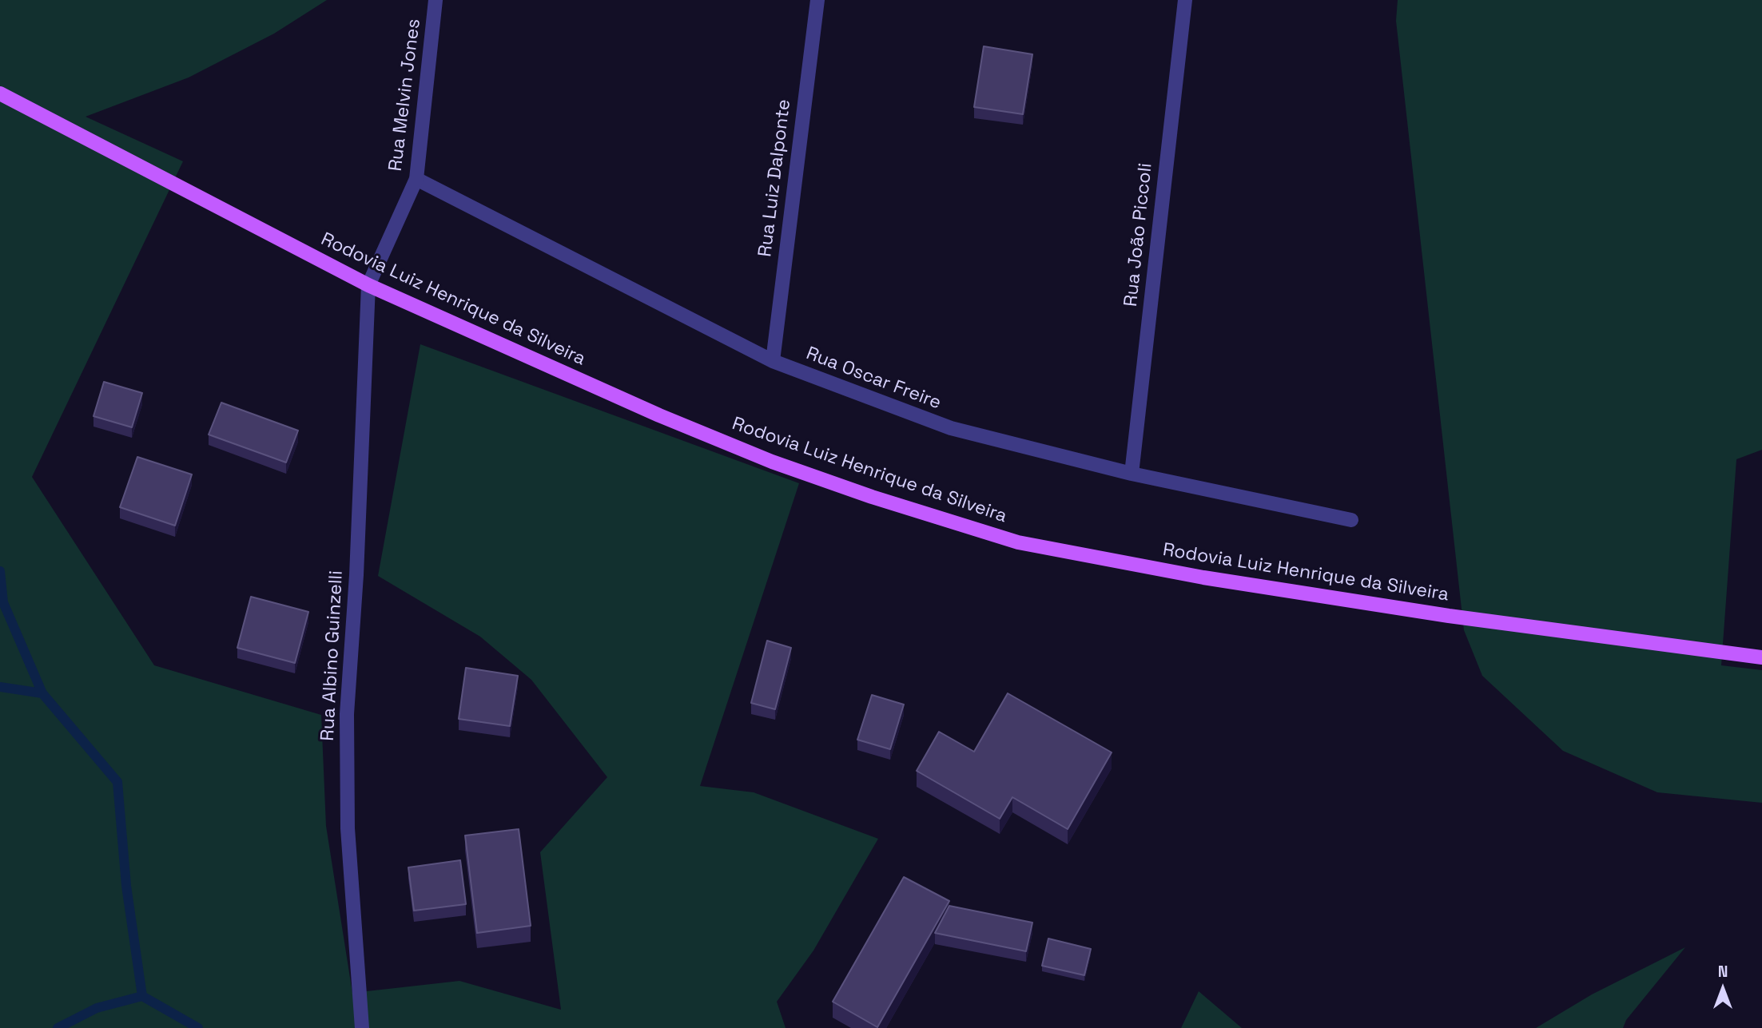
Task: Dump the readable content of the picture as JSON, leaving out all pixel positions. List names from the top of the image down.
{
  "streets": {
    "main road": ["Rodovia Luiz Henrique da Silveira"],
    "street": [
      "Rua Melvin Jones",
      "Rua Luiz Dalponte",
      "Rua João Piccoli",
      "Rua Oscar Freire",
      "Rua Albino Guinzelli"
    ]
  },
  "crossings": [
    ["Rua Melvin Jones", "Rodovia Luiz Henrique da Silveira"],
    ["Rua Melvin Jones", "Rua Oscar Freire"],
    ["Rua Melvin Jones", "Rua Albino Guinzelli"],
    ["Rua Luiz Dalponte", "Rua Oscar Freire"],
    ["Rua João Piccoli", "Rua Oscar Freire"],
    ["Rodovia Luiz Henrique da Silveira", "Rua Albino Guinzelli"]
  ],
  "north": "top"
}
